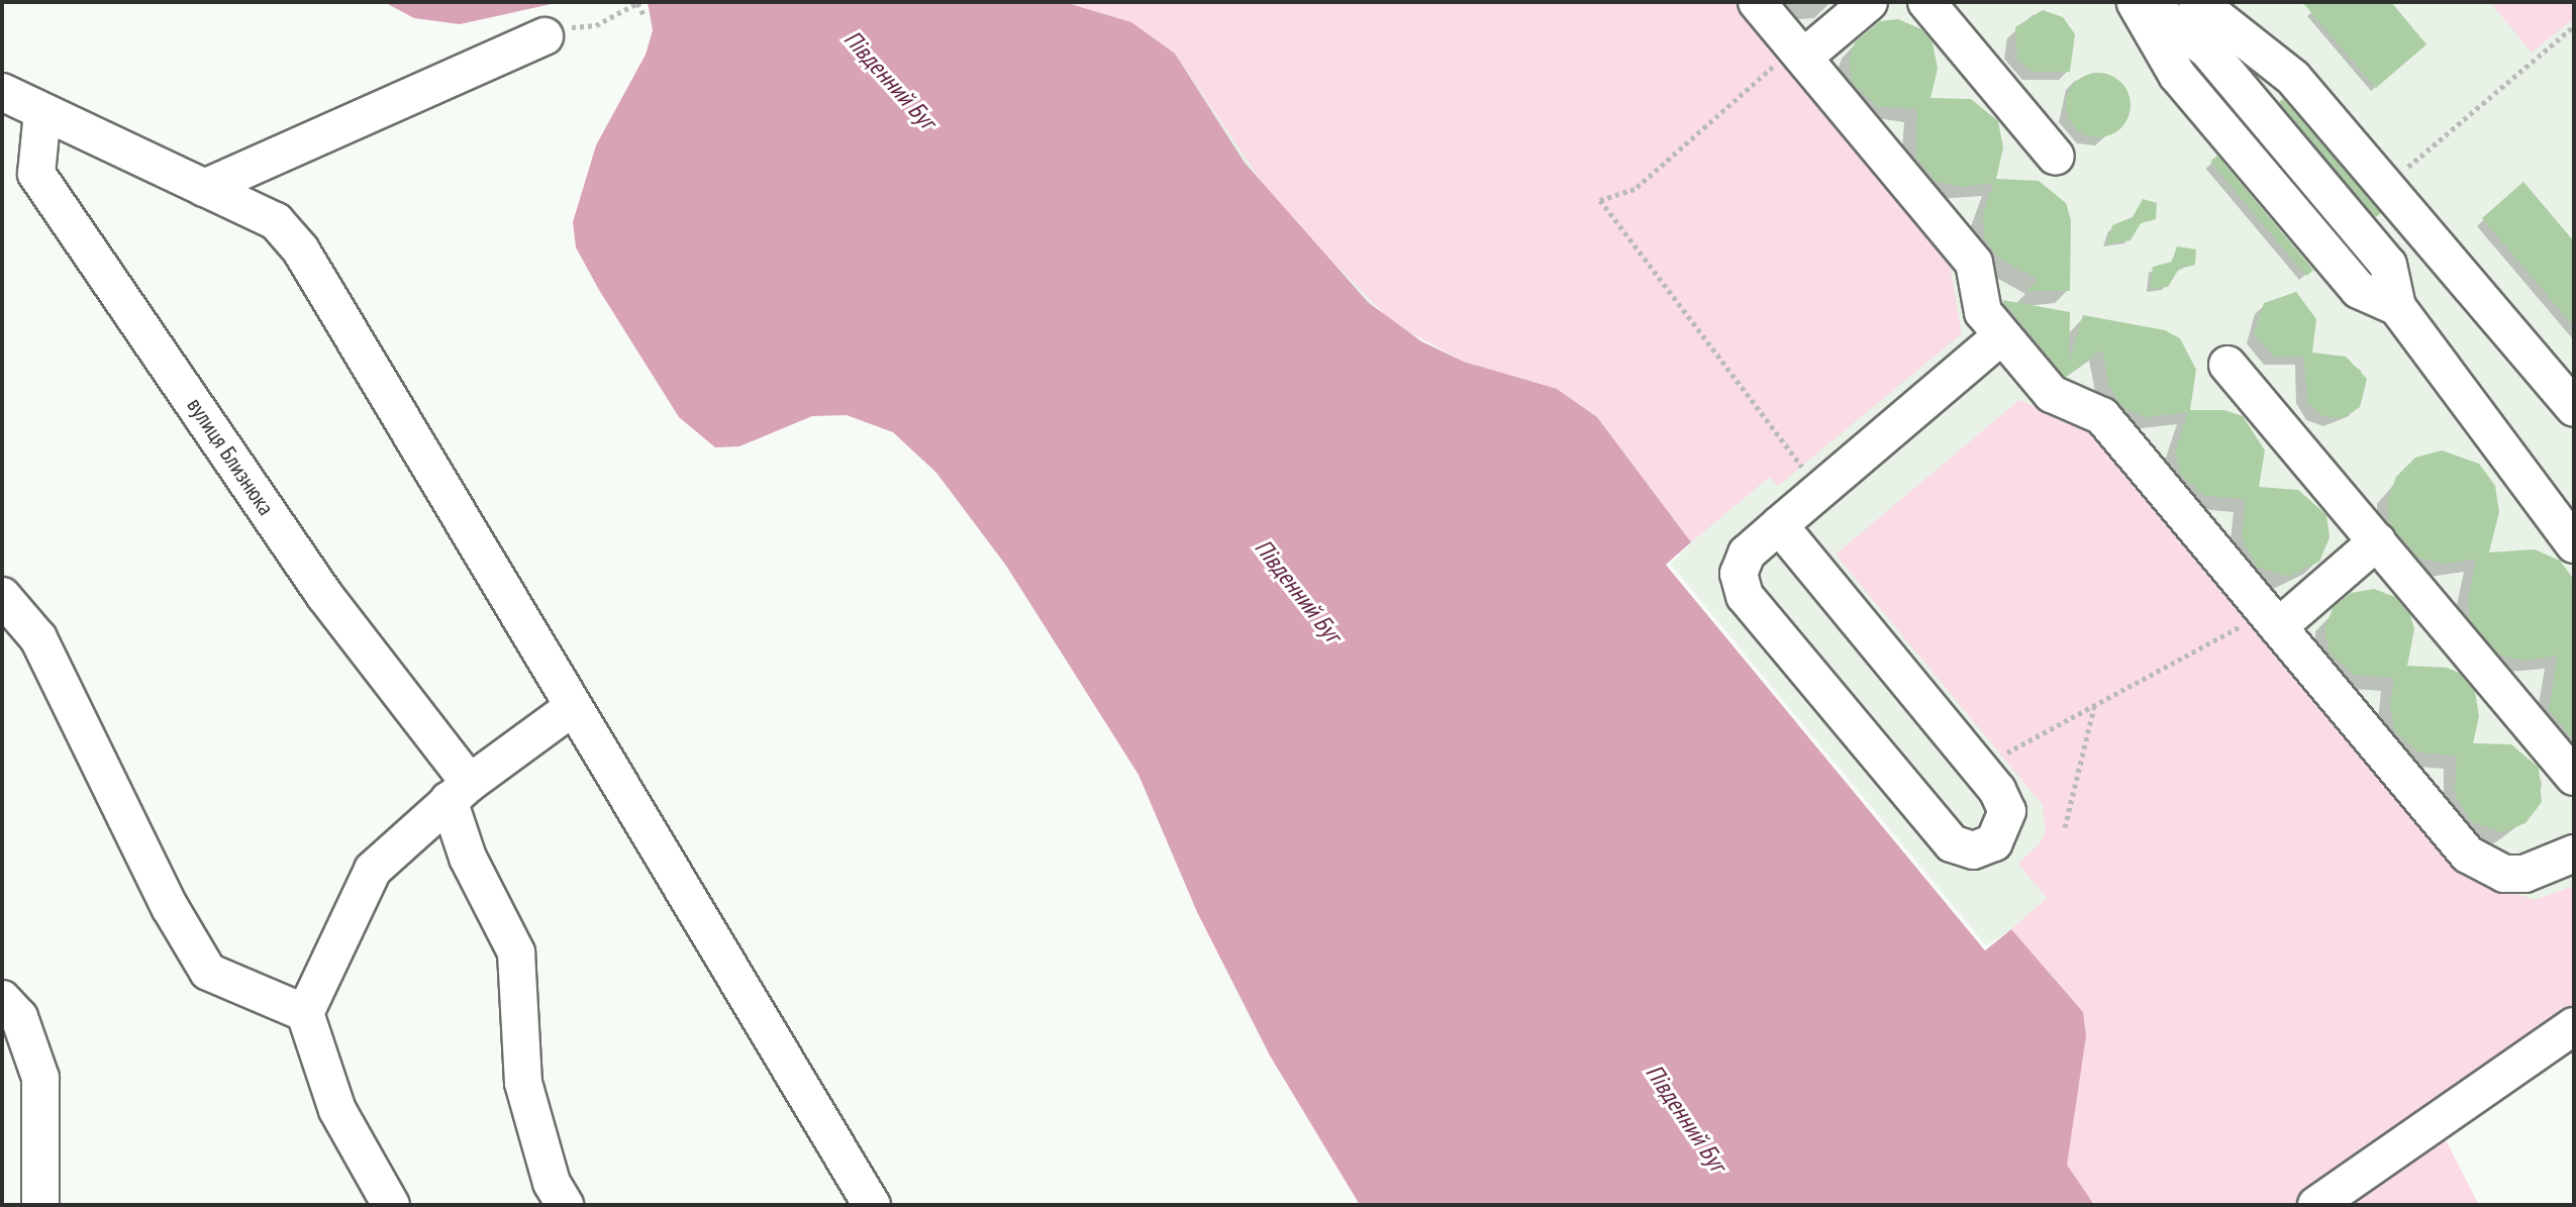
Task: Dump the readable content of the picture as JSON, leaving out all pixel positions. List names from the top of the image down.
{
  "streets": {
    "street": ["вулиця Близнюка"]
  },
  "water": ["Південний Буг"]
}
